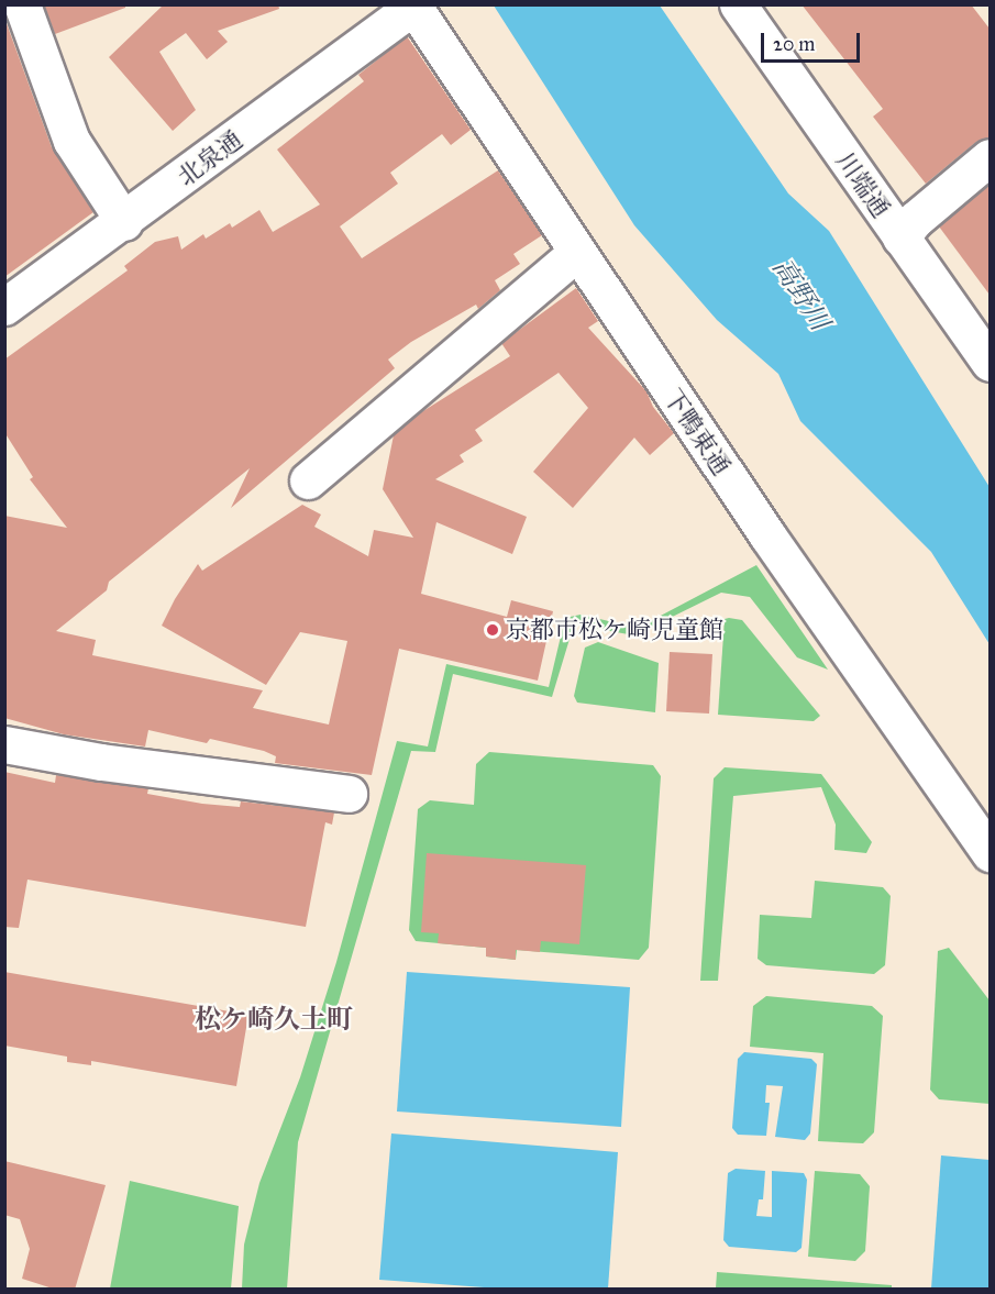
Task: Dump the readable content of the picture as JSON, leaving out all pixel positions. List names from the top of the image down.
{
  "streets": {
    "main road": ["北泉通", "川端通", "下鴨東通"]
  },
  "crossings": [
    ["北泉通", "下鴨東通"]
  ],
  "districts": ["松ケ崎久土町"],
  "water": ["高野川"],
  "places": ["京都市松ケ崎児童館"],
  "scale_bar": "20 m"
}
